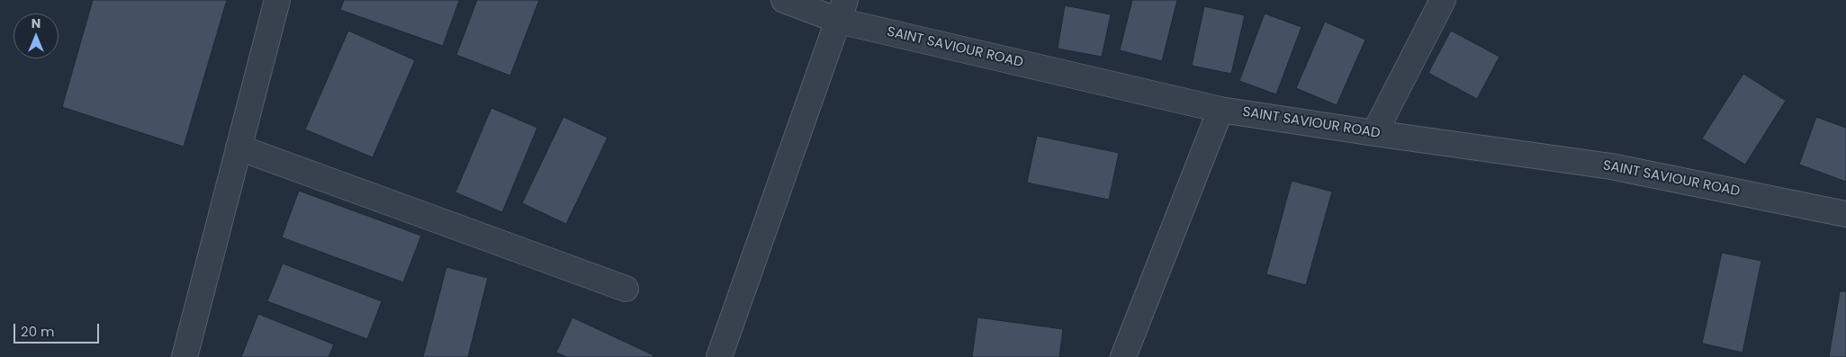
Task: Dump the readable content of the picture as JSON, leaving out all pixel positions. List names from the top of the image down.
{
  "streets": {
    "street": ["SAINT SAVIOUR ROAD"]
  },
  "scale_bar": "20 m",
  "north": "top"
}
